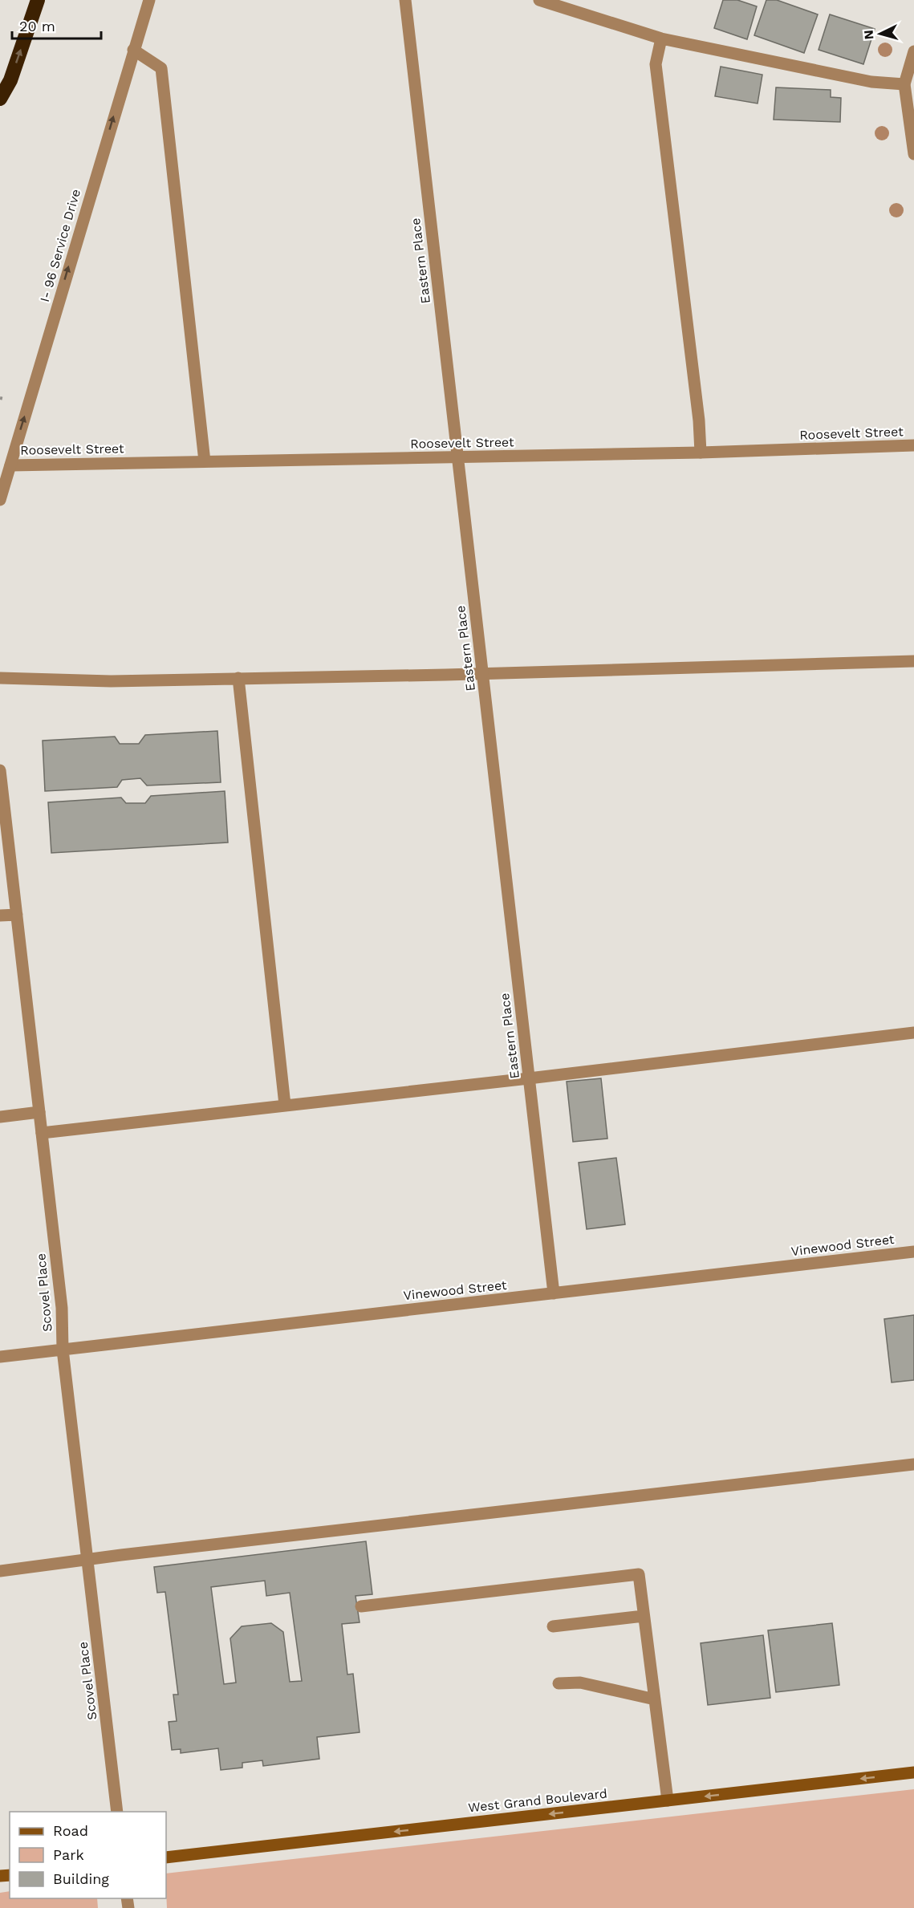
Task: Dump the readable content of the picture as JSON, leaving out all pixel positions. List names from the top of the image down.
{
  "streets": {
    "main road": ["West Grand Boulevard"],
    "street": [
      "I- 96 Service Drive",
      "Eastern Place",
      "Roosevelt Street",
      "Vinewood Street",
      "Scovel Place"
    ]
  },
  "crossings": [
    ["I- 96 Service Drive", "Roosevelt Street"],
    ["Eastern Place", "Roosevelt Street"],
    ["Eastern Place", "Vinewood Street"],
    ["Vinewood Street", "Scovel Place"]
  ],
  "one_way": ["I- 96 Service Drive", "West Grand Boulevard"],
  "legend": ["Road", "Park", "Building"],
  "scale_bar": "20 m",
  "north": "left"
}
